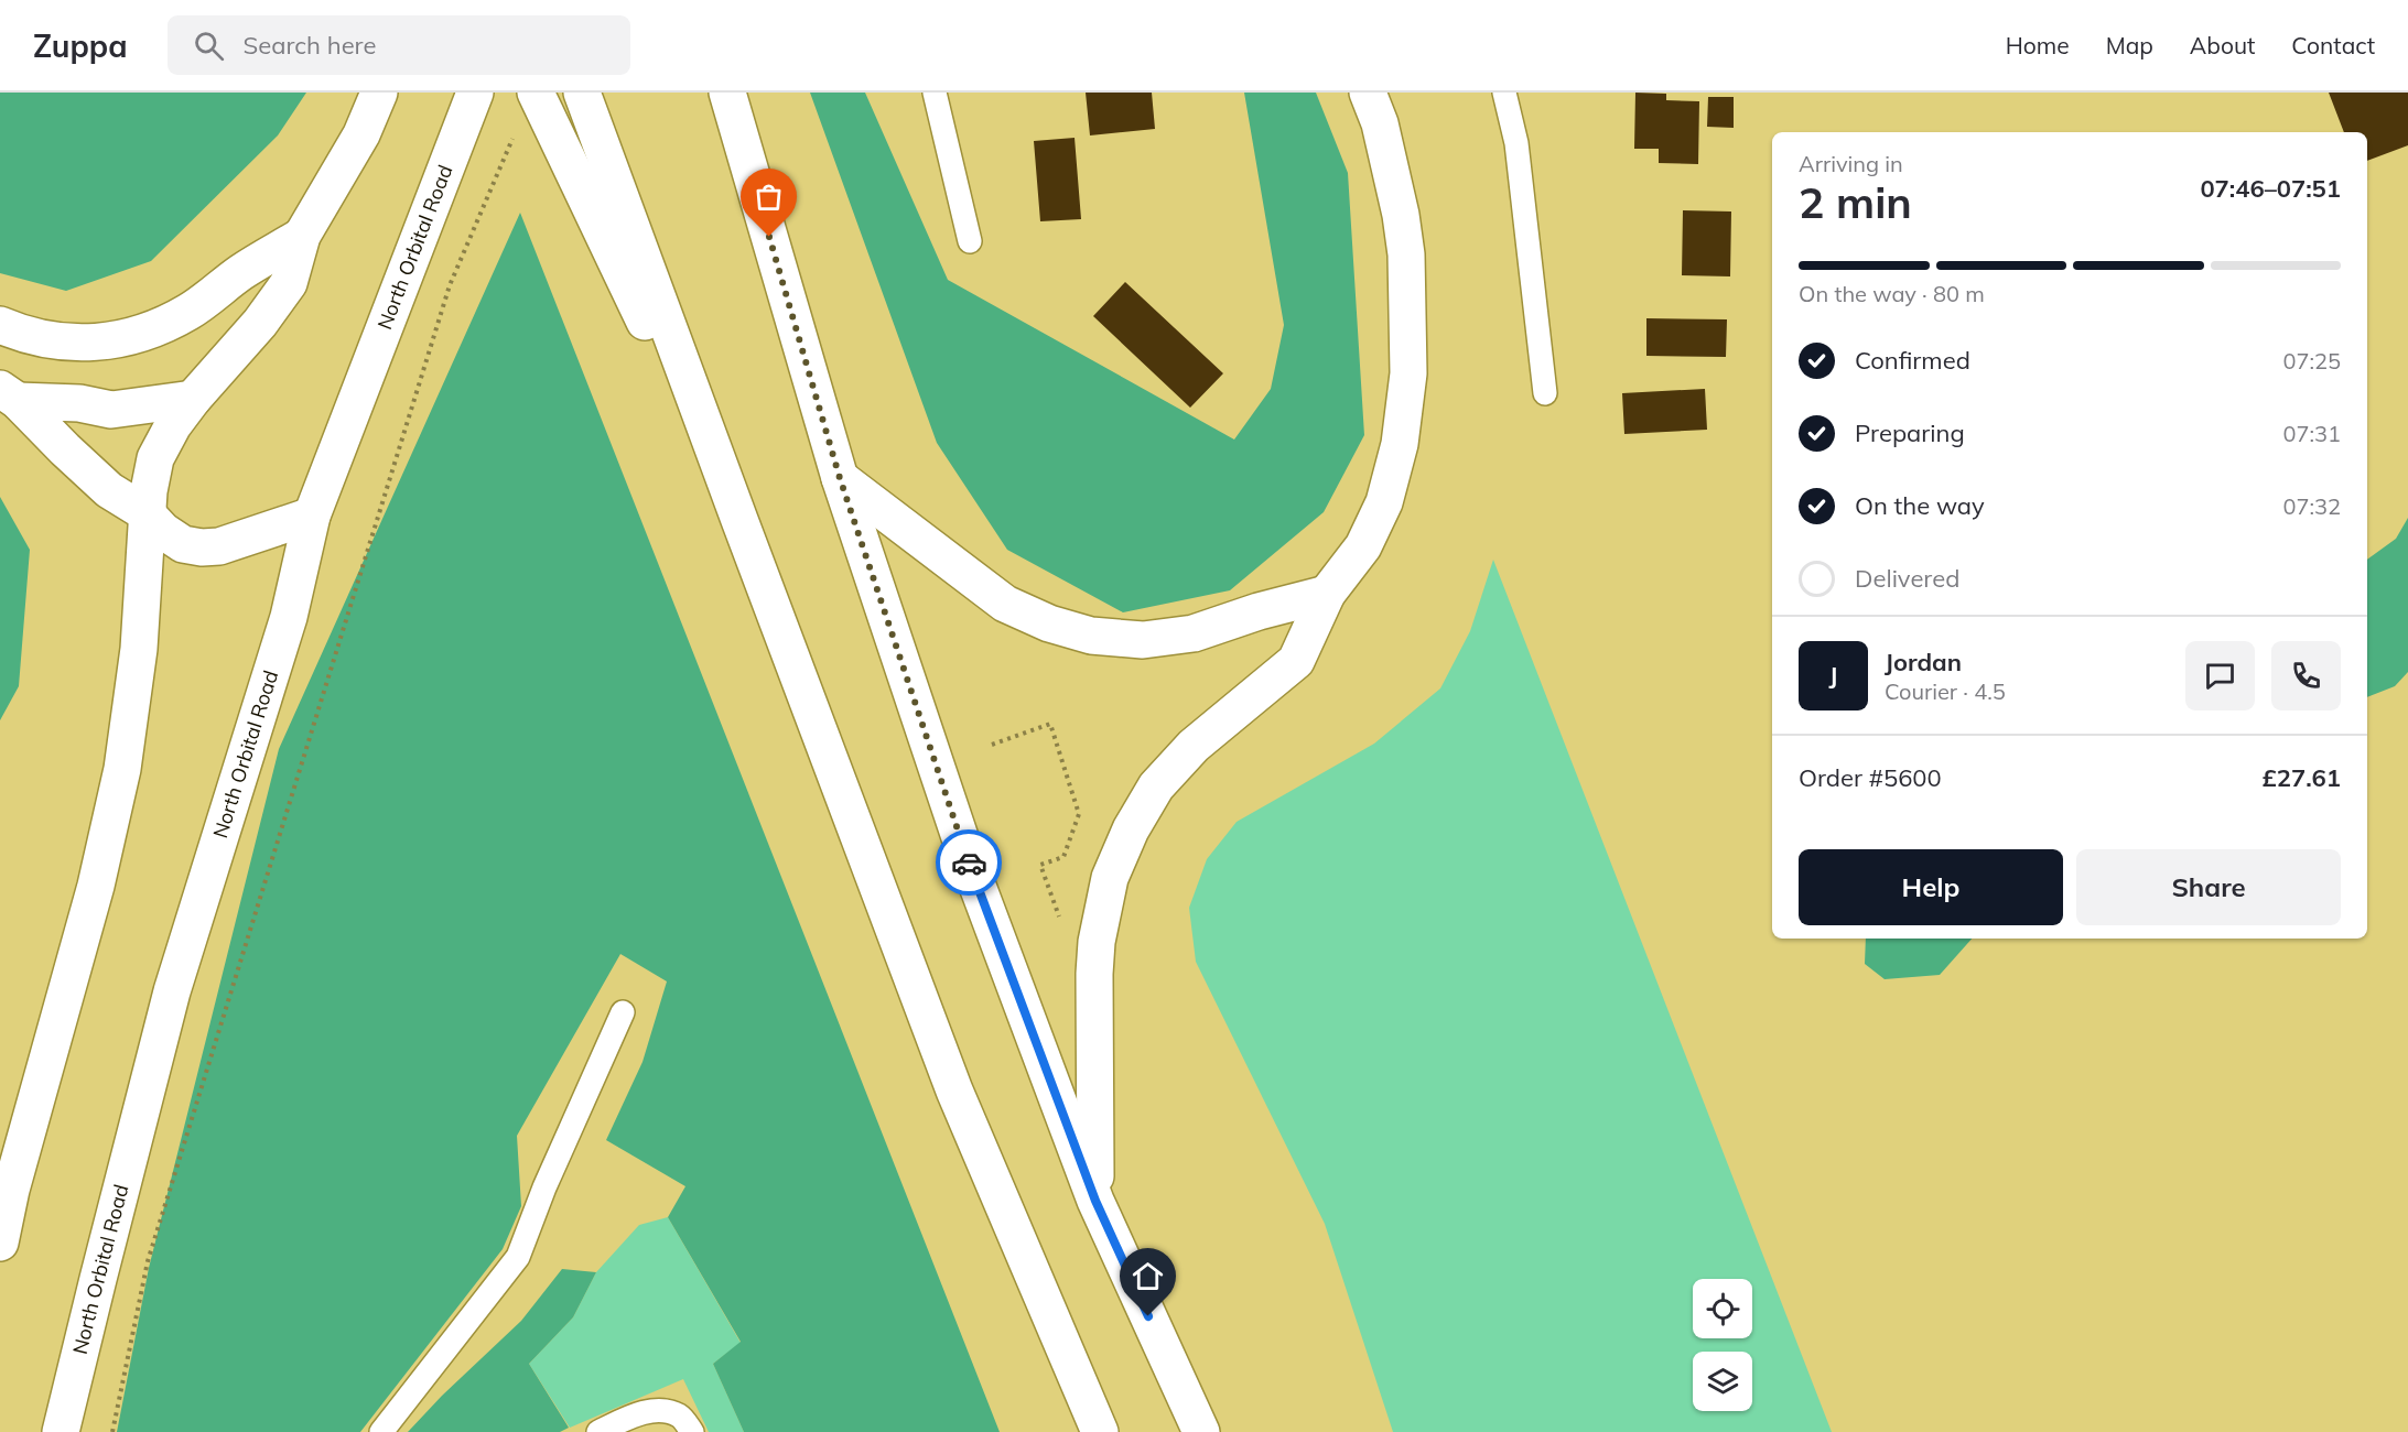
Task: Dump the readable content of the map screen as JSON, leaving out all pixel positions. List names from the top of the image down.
{
  "streets": {
    "highway": ["North Orbital Road"]
  },
  "page": {
    "header": "Zuppa",
    "search": "Search here",
    "nav": [
      "Home",
      "Map",
      "About",
      "Contact"
    ],
    "heading": ["2 min", "Arriving in", "07:46–07:51"],
    "panel": [
      "Jordan",
      "Courier · 4.5",
      "Order #5600",
      "£27.61"
    ],
    "bar": "On the way · 80 m",
    "list": [
      ["Confirmed", "07:25"],
      ["Preparing", "07:31"],
      ["On the way", "07:32"],
      "Delivered"
    ],
    "round": "J",
    "buttons": ["Help", "Share"]
  }
}
